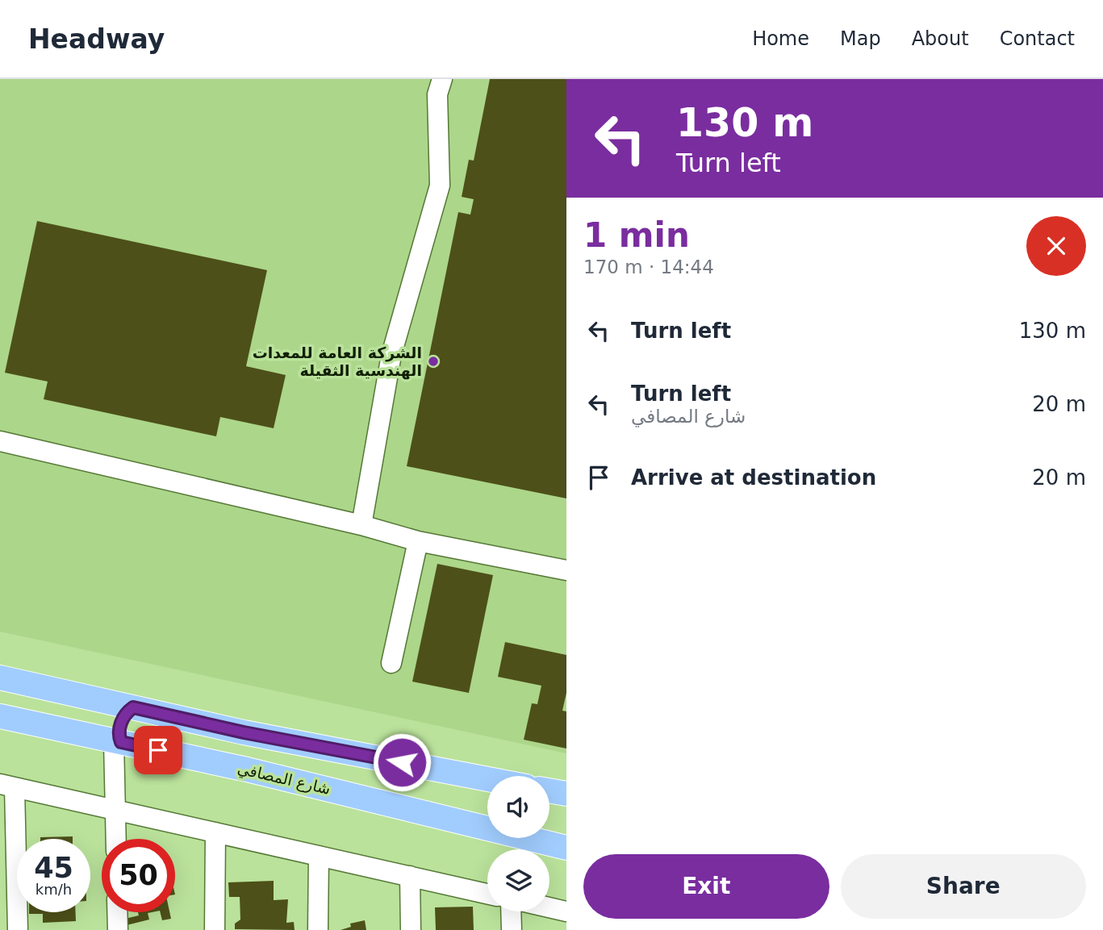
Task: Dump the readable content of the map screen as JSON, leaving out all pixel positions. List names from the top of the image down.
{
  "streets": {
    "main road": ["شارع المصافي"]
  },
  "places": ["الشركة العامة للمعدات الهندسية الثقيلة"],
  "page": {
    "header": "Headway",
    "nav": [
      "Home",
      "Map",
      "About",
      "Contact"
    ],
    "turn": ["130 m", "Turn left"],
    "heading": ["1 min", "170 m · 14:44"],
    "list": [
      {
        "name": "Turn left",
        "value": "130 m"
      },
      {
        "name": "Turn left",
        "note": "شارع المصافي",
        "value": "20 m"
      },
      {
        "name": "Arrive at destination",
        "value": "20 m"
      }
    ],
    "speed": "45 km/h",
    "limit": "50",
    "buttons": ["Exit", "Share"]
  }
}
